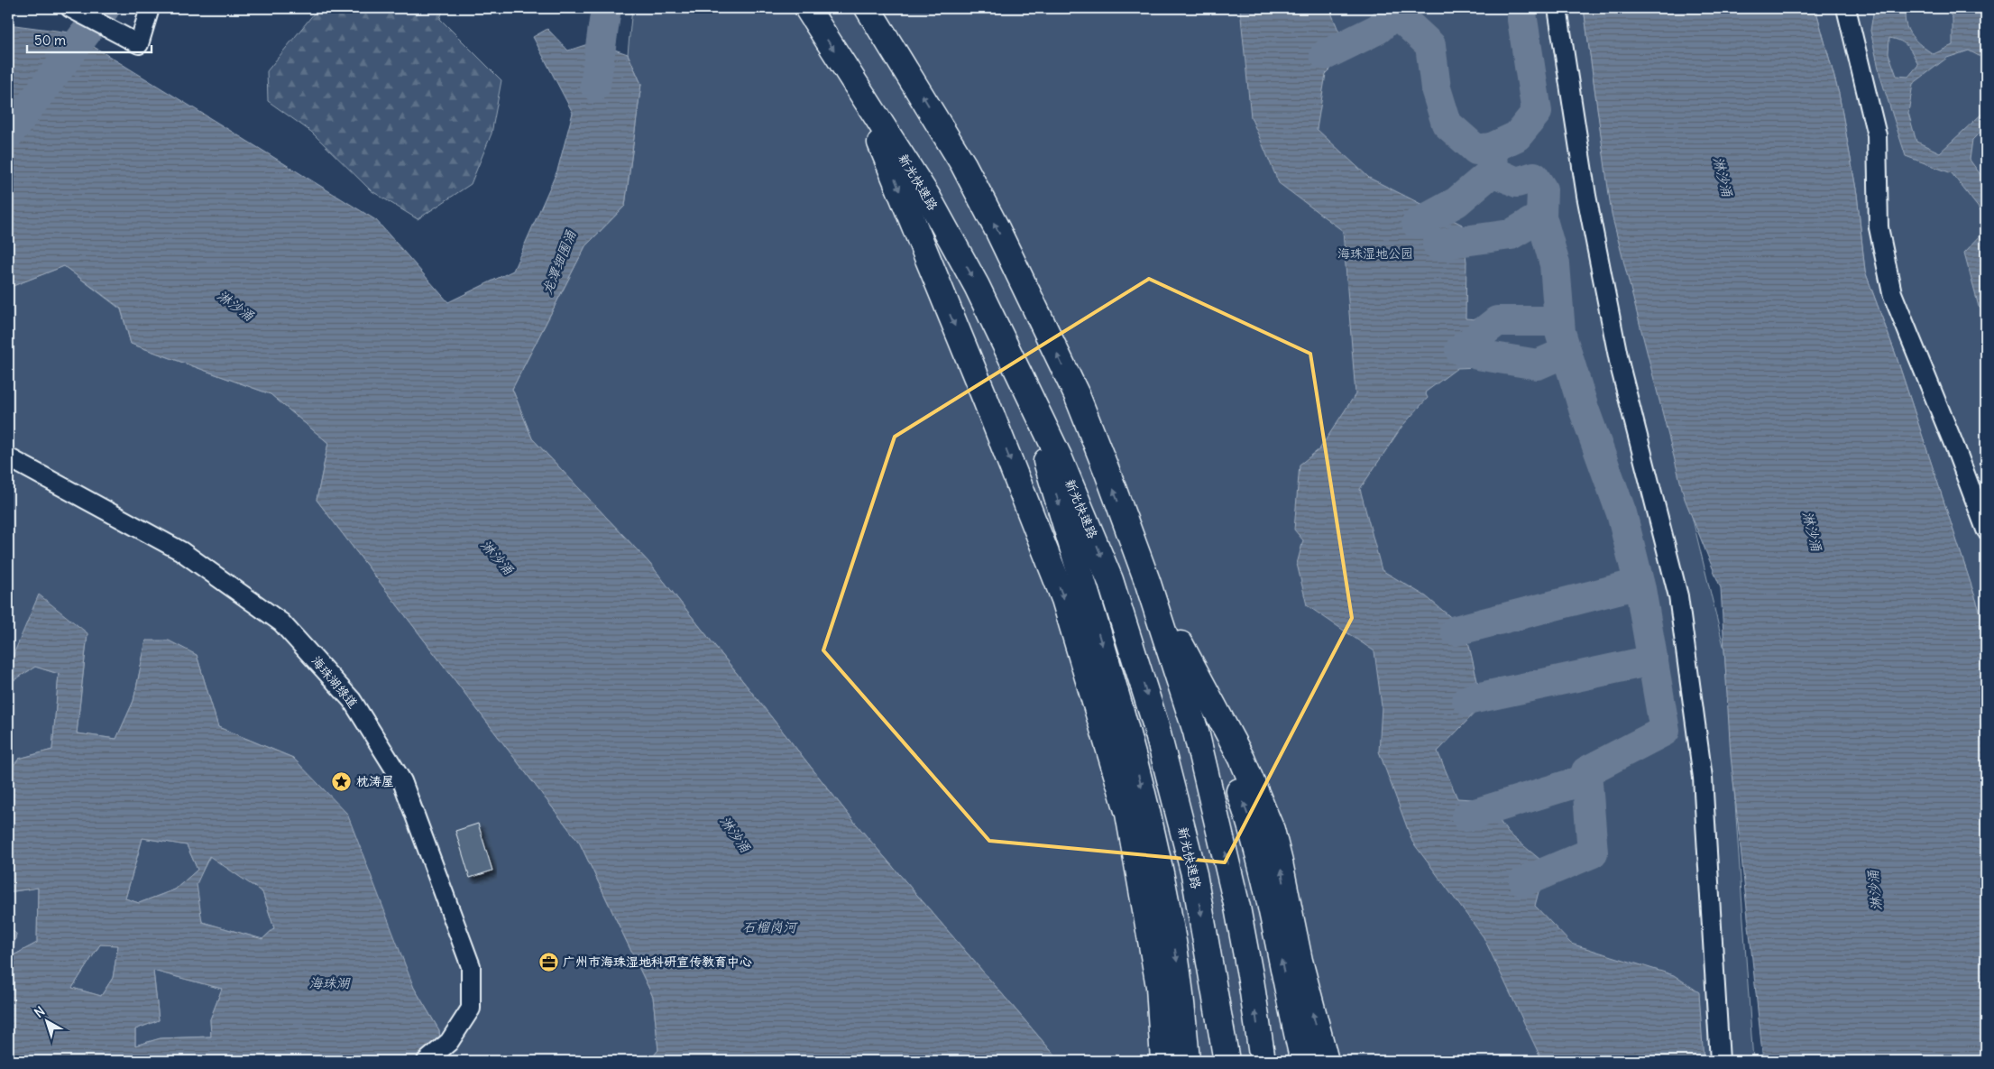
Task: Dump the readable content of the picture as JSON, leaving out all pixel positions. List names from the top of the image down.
{
  "streets": {
    "highway": ["新光快速路"],
    "street": ["海珠湖绿道"]
  },
  "water": [
    "淋沙涌",
    "龙潭细围涌",
    "石榴岗河",
    "海珠湖"
  ],
  "parks": ["海珠湿地公园"],
  "places": {
    "place": ["枕涛屋"],
    "office": ["广州市海珠湿地科研宣传教育中心"]
  },
  "scale_bar": "50 m",
  "north": "top left"
}
